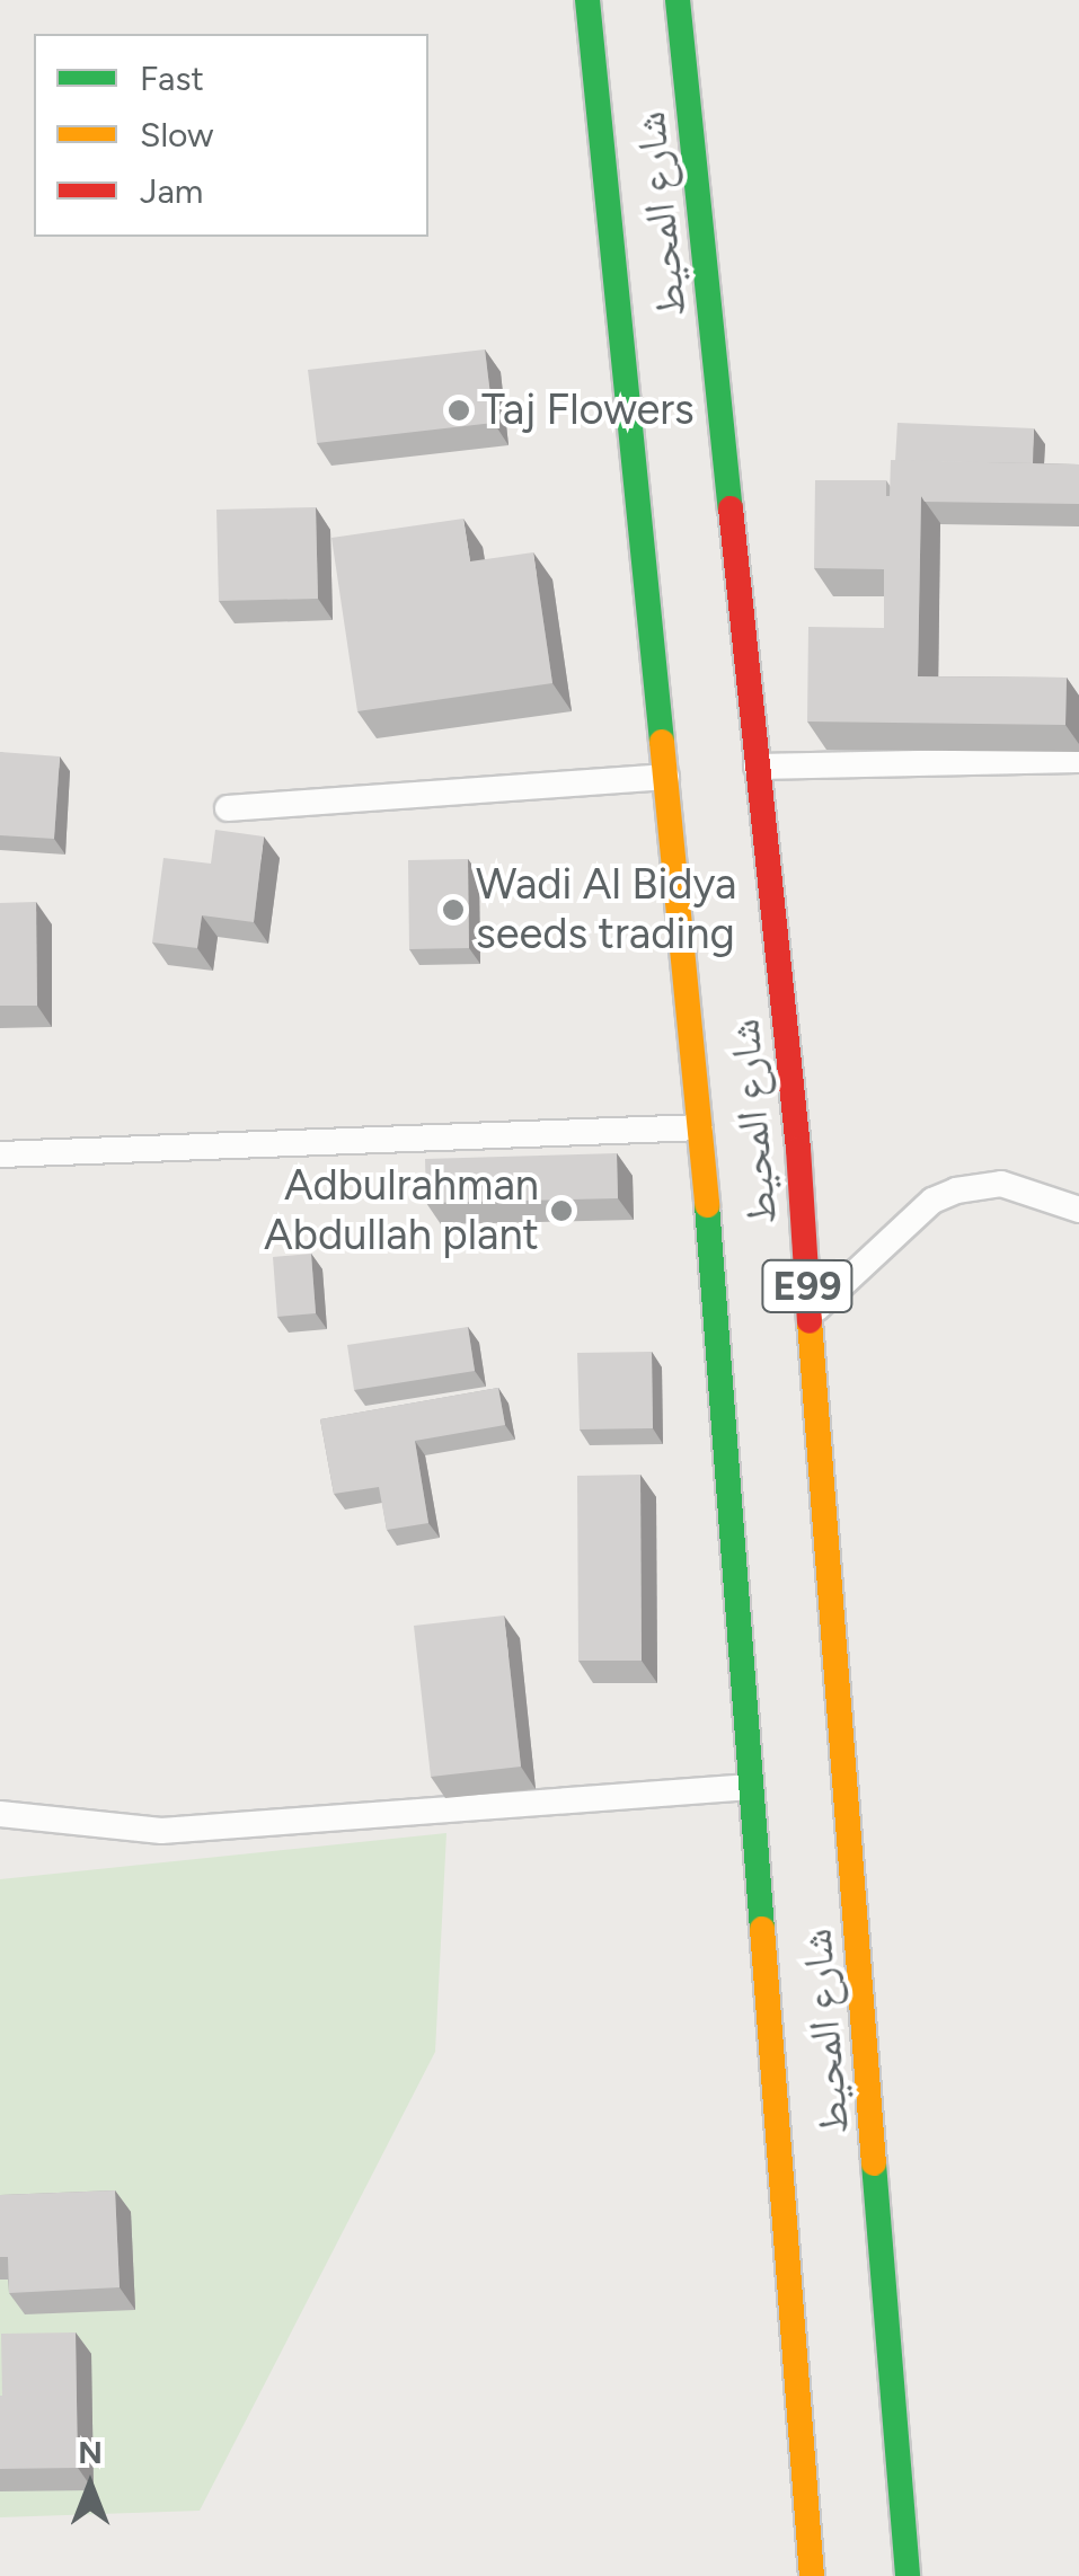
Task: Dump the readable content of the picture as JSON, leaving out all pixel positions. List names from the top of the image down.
{
  "streets": {
    "highway": ["شارع المحيط", "E99"]
  },
  "places": ["Taj Flowers", "Wadi Al Bidya seeds trading", "Adbulrahman Abdullah plant"],
  "legend": ["Fast", "Slow", "Jam"],
  "north": "top"
}
